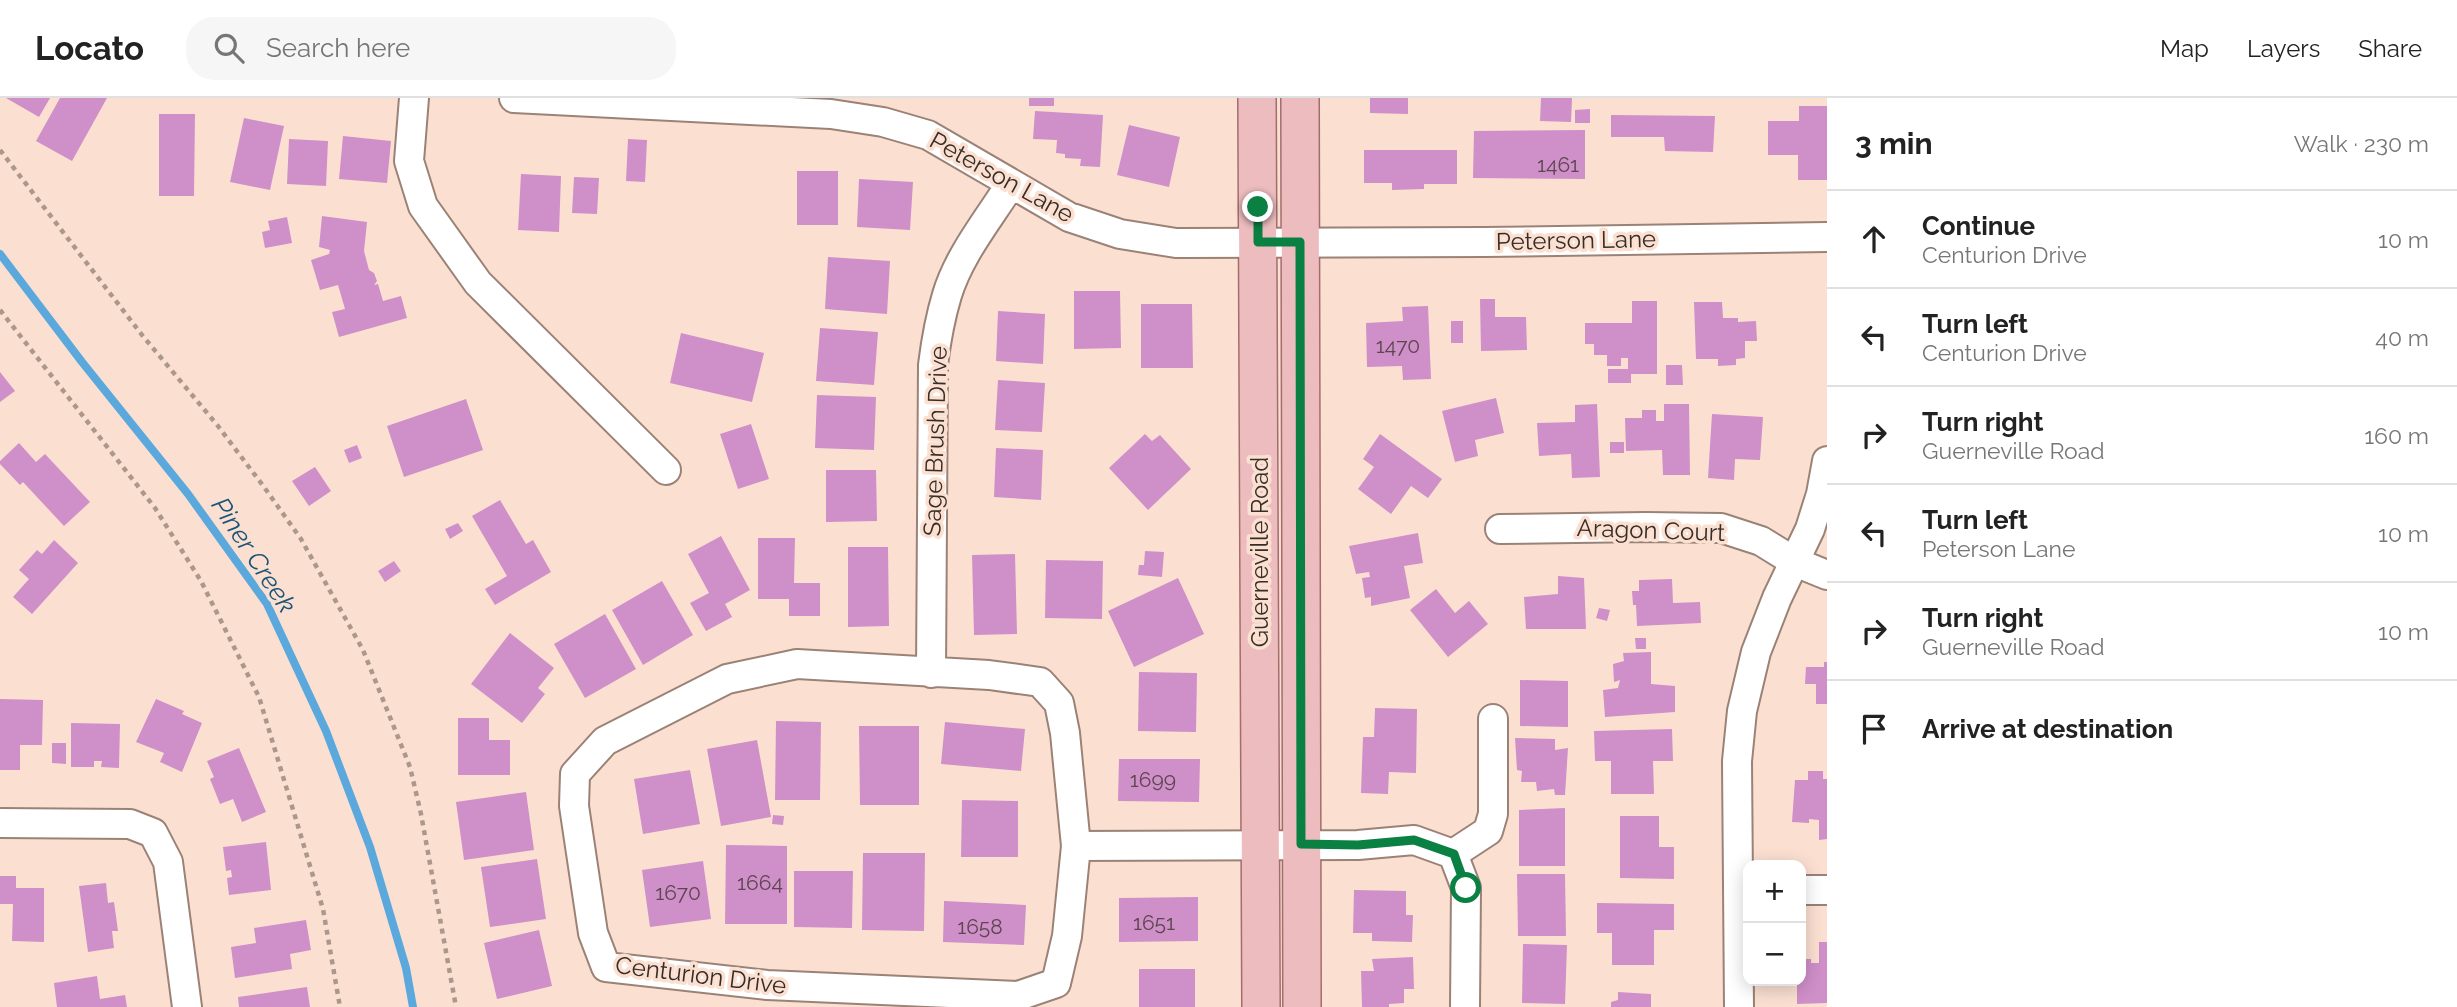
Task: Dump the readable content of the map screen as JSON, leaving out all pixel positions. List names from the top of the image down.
{
  "streets": {
    "main road": ["Guerneville Road"],
    "street": [
      "Peterson Lane",
      "Sage Brush Drive",
      "Aragon Court",
      "Centurion Drive"
    ]
  },
  "crossings": [
    ["Peterson Lane", "Sage Brush Drive"],
    ["Peterson Lane", "Guerneville Road"],
    ["Sage Brush Drive", "Centurion Drive"]
  ],
  "water": ["Piner Creek"],
  "house_numbers": [
    "1461",
    "1470",
    "1699",
    "1664",
    "1670",
    "1651",
    "1658"
  ],
  "page": {
    "header": "Locato",
    "search": "Search here",
    "nav": ["Map", "Layers", "Share"],
    "heading": ["3 min", "Walk · 230 m"],
    "list": [
      ["Continue", "Centurion Drive", "10 m"],
      ["Turn left", "Centurion Drive", "40 m"],
      ["Turn right", "Guerneville Road", "160 m"],
      ["Turn left", "Peterson Lane", "10 m"],
      ["Turn right", "Guerneville Road", "10 m"],
      "Arrive at destination"
    ],
    "map_buttons": ["+", "−"]
  }
}
